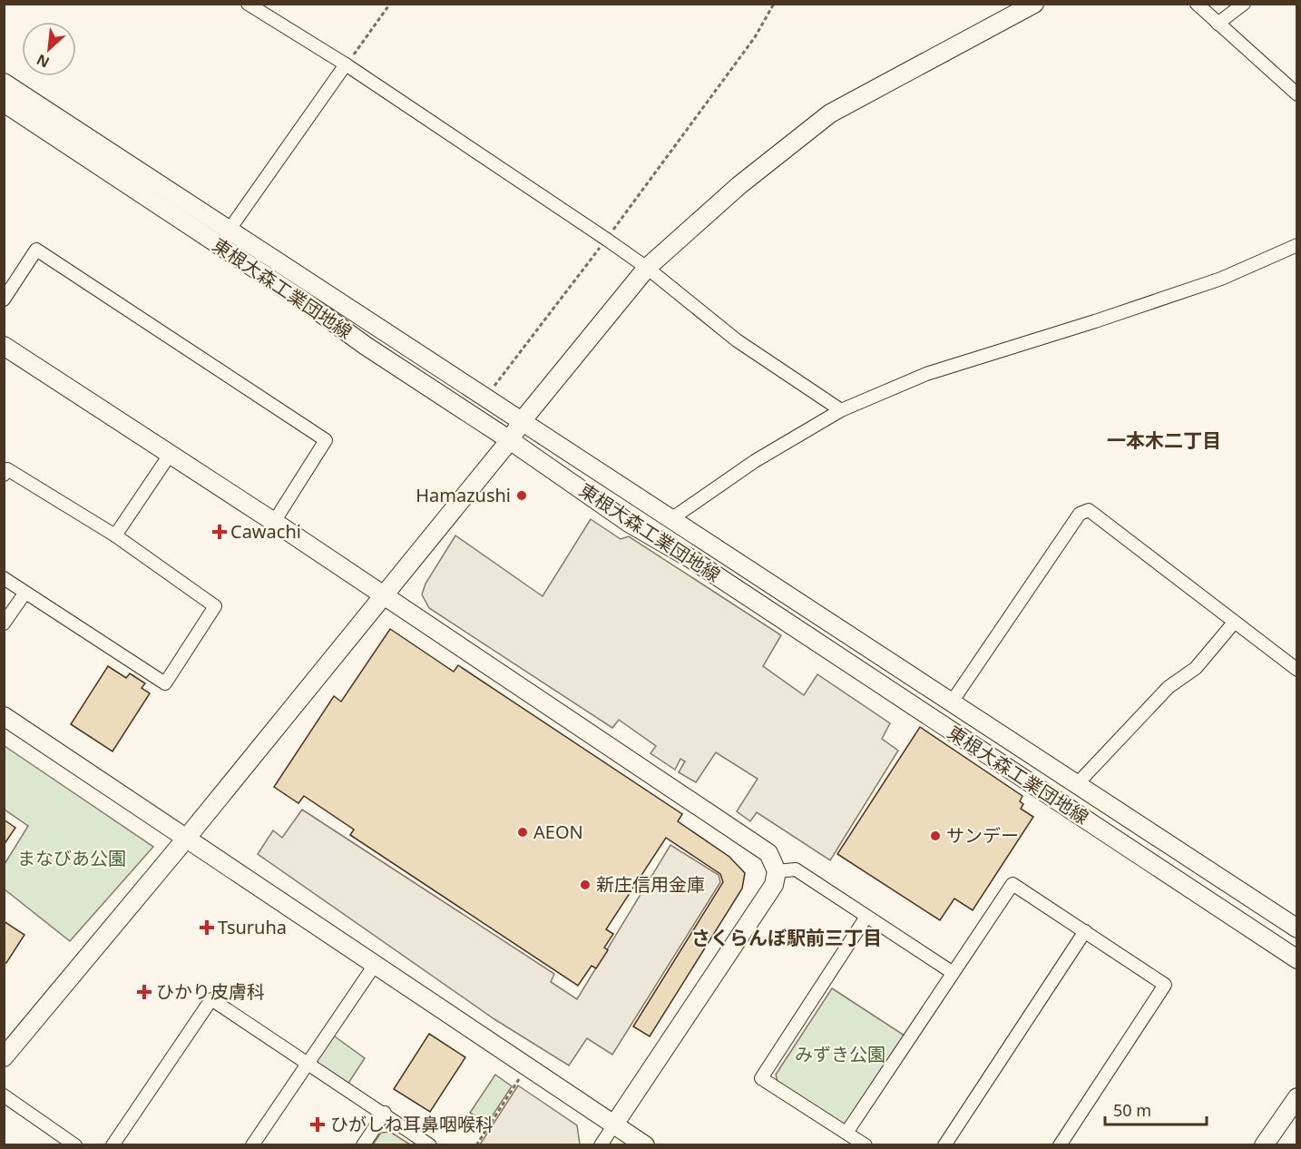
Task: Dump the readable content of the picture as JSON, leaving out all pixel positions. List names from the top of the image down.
{
  "streets": {
    "street": ["東根大森工業団地線"]
  },
  "districts": ["一本木二丁目", "さくらんぼ駅前三丁目"],
  "parks": ["まなびあ公園", "みずき公園"],
  "places": {
    "other": [
      "Hamazushi",
      "AEON",
      "サンデー",
      "新庄信用金庫"
    ],
    "health": [
      "Cawachi",
      "Tsuruha",
      "ひかり皮膚科",
      "ひがしね耳鼻咽喉科"
    ]
  },
  "scale_bar": "50 m",
  "north": "bottom left"
}
